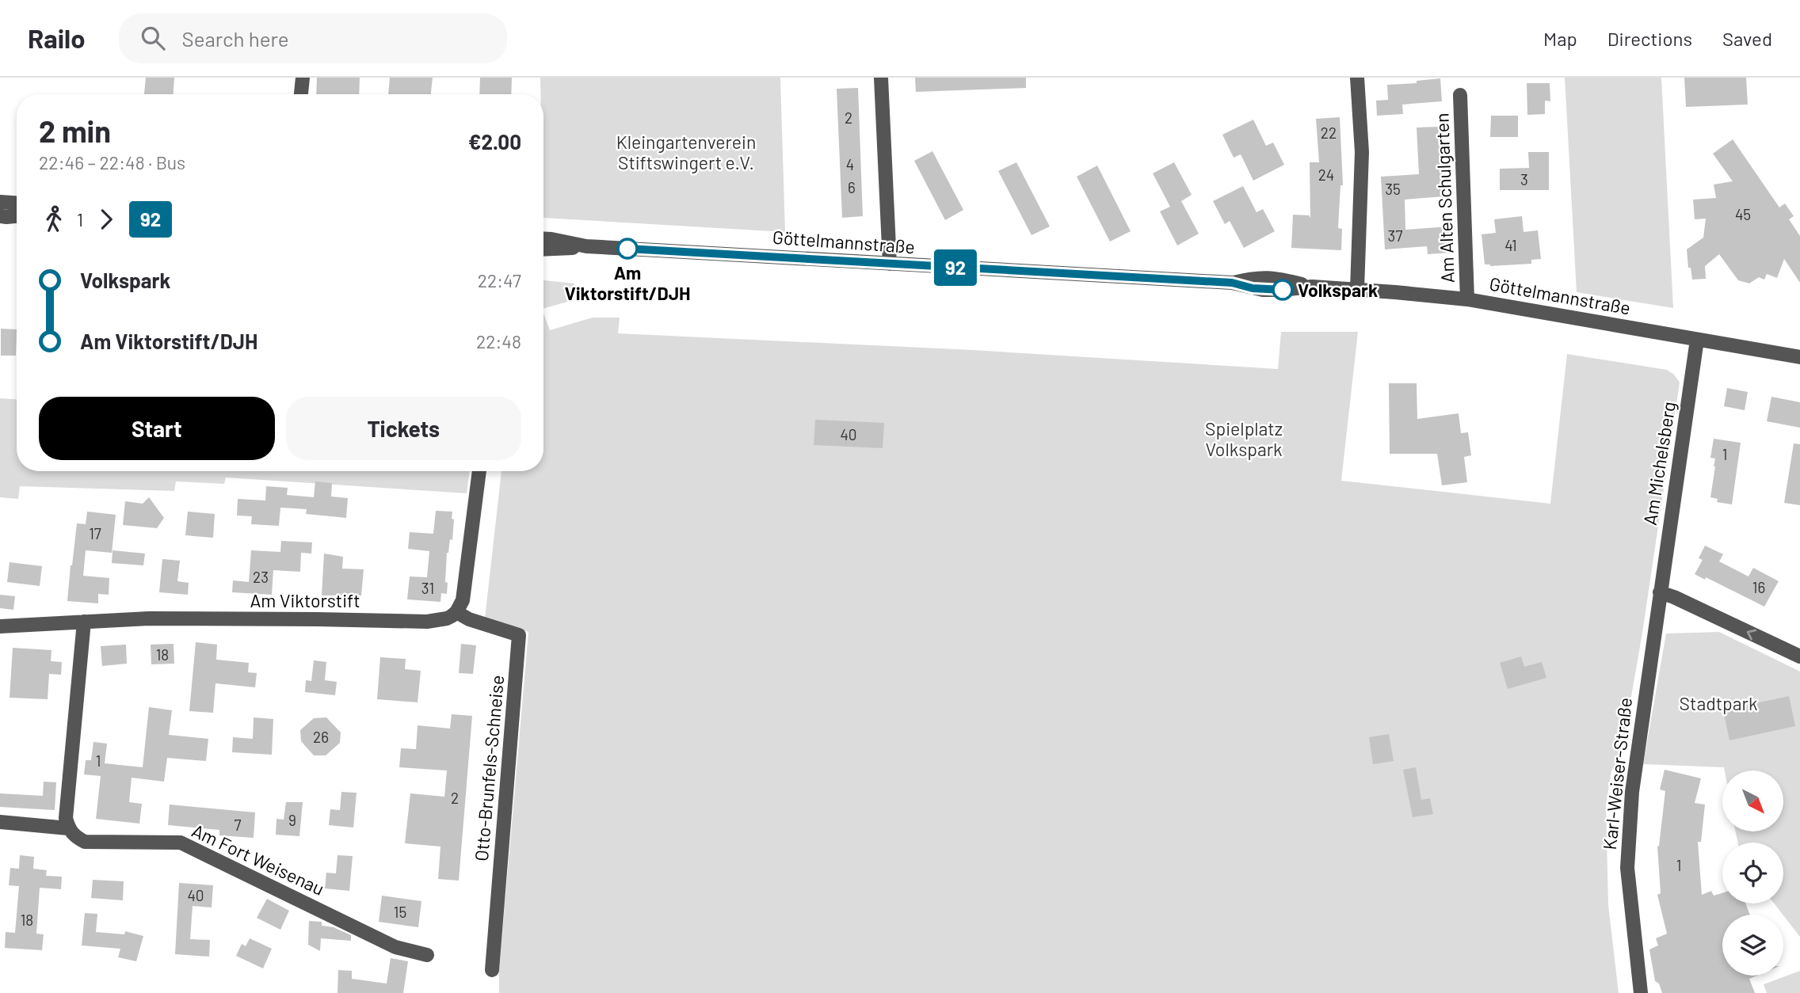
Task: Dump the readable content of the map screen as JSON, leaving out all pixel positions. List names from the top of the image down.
{
  "streets": {
    "street": [
      "Am Alten Schulgarten",
      "Göttelmannstraße",
      "Am Michelsberg",
      "Am Viktorstift",
      "Otto-Brunfels-Schneise",
      "Karl-Weiser-Straße",
      "Am Fort Weisenau"
    ]
  },
  "crossings": [
    ["Am Alten Schulgarten", "Göttelmannstraße"],
    ["Göttelmannstraße", "Am Michelsberg"],
    ["Am Michelsberg", "Karl-Weiser-Straße"],
    ["Am Viktorstift", "Otto-Brunfels-Schneise"]
  ],
  "parks": ["Kleingartenverein Stiftswingert e.V.", "Spielplatz Volkspark", "Stadtpark"],
  "places": ["Am Viktorstift/DJH", "Volkspark"],
  "lines": ["bus line 92"],
  "house_numbers": [
    "2",
    "22",
    "4",
    "24",
    "3",
    "6",
    "35",
    "45",
    "37",
    "41",
    "40",
    "1",
    "17",
    "23",
    "16",
    "31",
    "18",
    "26",
    "1",
    "2",
    "9",
    "7",
    "1",
    "40",
    "15",
    "18"
  ],
  "north": "bottom right",
  "page": {
    "header": "Railo",
    "search": "Search here",
    "nav": ["Map", "Directions", "Saved"],
    "on_map": "92",
    "heading": ["2 min", "22:46 – 22:48 · Bus", "€2.00"],
    "legs": ["1", "92"],
    "list": [
      {
        "name": "Volkspark",
        "value": "22:47"
      },
      {
        "name": "Am Viktorstift/DJH",
        "value": "22:48"
      }
    ],
    "buttons": ["Start", "Tickets"]
  }
}
